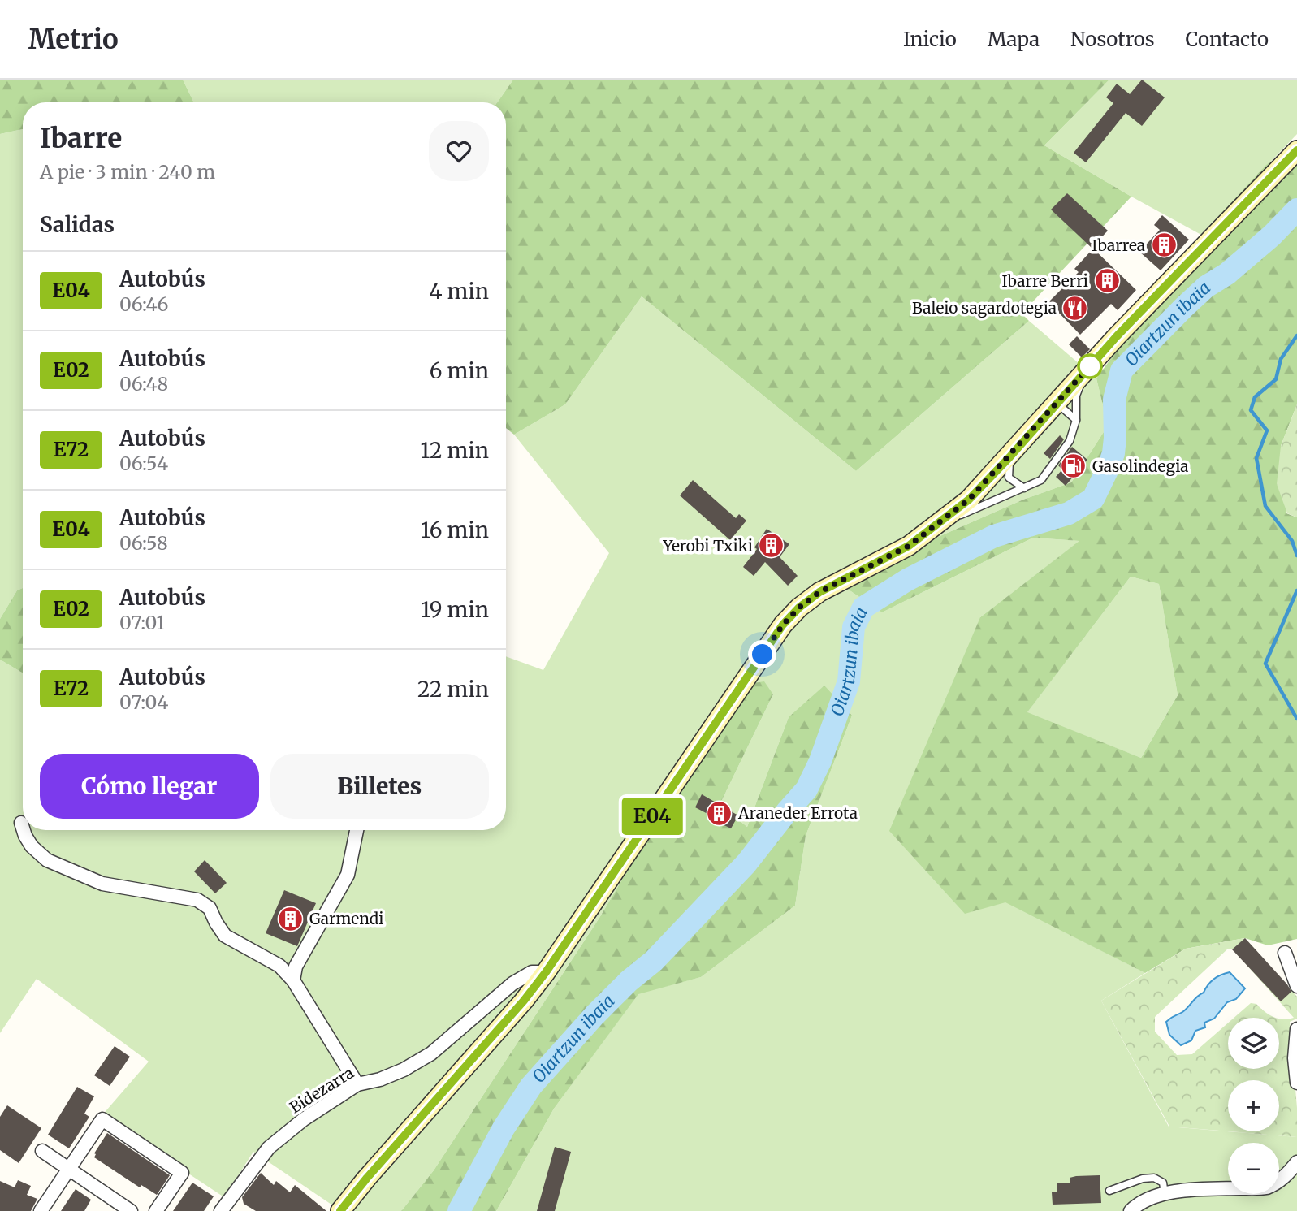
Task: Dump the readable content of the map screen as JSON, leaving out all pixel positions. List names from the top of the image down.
{
  "streets": {
    "street": ["Bidezarra"]
  },
  "water": ["Oiartzun ibaia"],
  "places": {
    "building": [
      "Ibarrea",
      "Ibarre Berri",
      "Yerobi Txiki",
      "Araneder Errota",
      "Garmendi"
    ],
    "restaurant": ["Baleio sagardotegia"],
    "fuel station": ["Gasolindegia"]
  },
  "lines": ["bus line E04"],
  "page": {
    "header": "Metrio",
    "nav": [
      "Inicio",
      "Mapa",
      "Nosotros",
      "Contacto"
    ],
    "on_map": "E04",
    "heading": [
      ["Ibarre", "A pie · 3 min · 240 m"],
      "Salidas"
    ],
    "list": [
      {
        "mark": "E04",
        "name": "Autobús",
        "note": "06:46",
        "value": "4 min"
      },
      {
        "mark": "E02",
        "name": "Autobús",
        "note": "06:48",
        "value": "6 min"
      },
      {
        "mark": "E72",
        "name": "Autobús",
        "note": "06:54",
        "value": "12 min"
      },
      {
        "mark": "E04",
        "name": "Autobús",
        "note": "06:58",
        "value": "16 min"
      },
      {
        "mark": "E02",
        "name": "Autobús",
        "note": "07:01",
        "value": "19 min"
      },
      {
        "mark": "E72",
        "name": "Autobús",
        "note": "07:04",
        "value": "22 min"
      }
    ],
    "buttons": ["Cómo llegar", "Billetes"],
    "map_buttons": ["+", "−"]
  }
}
